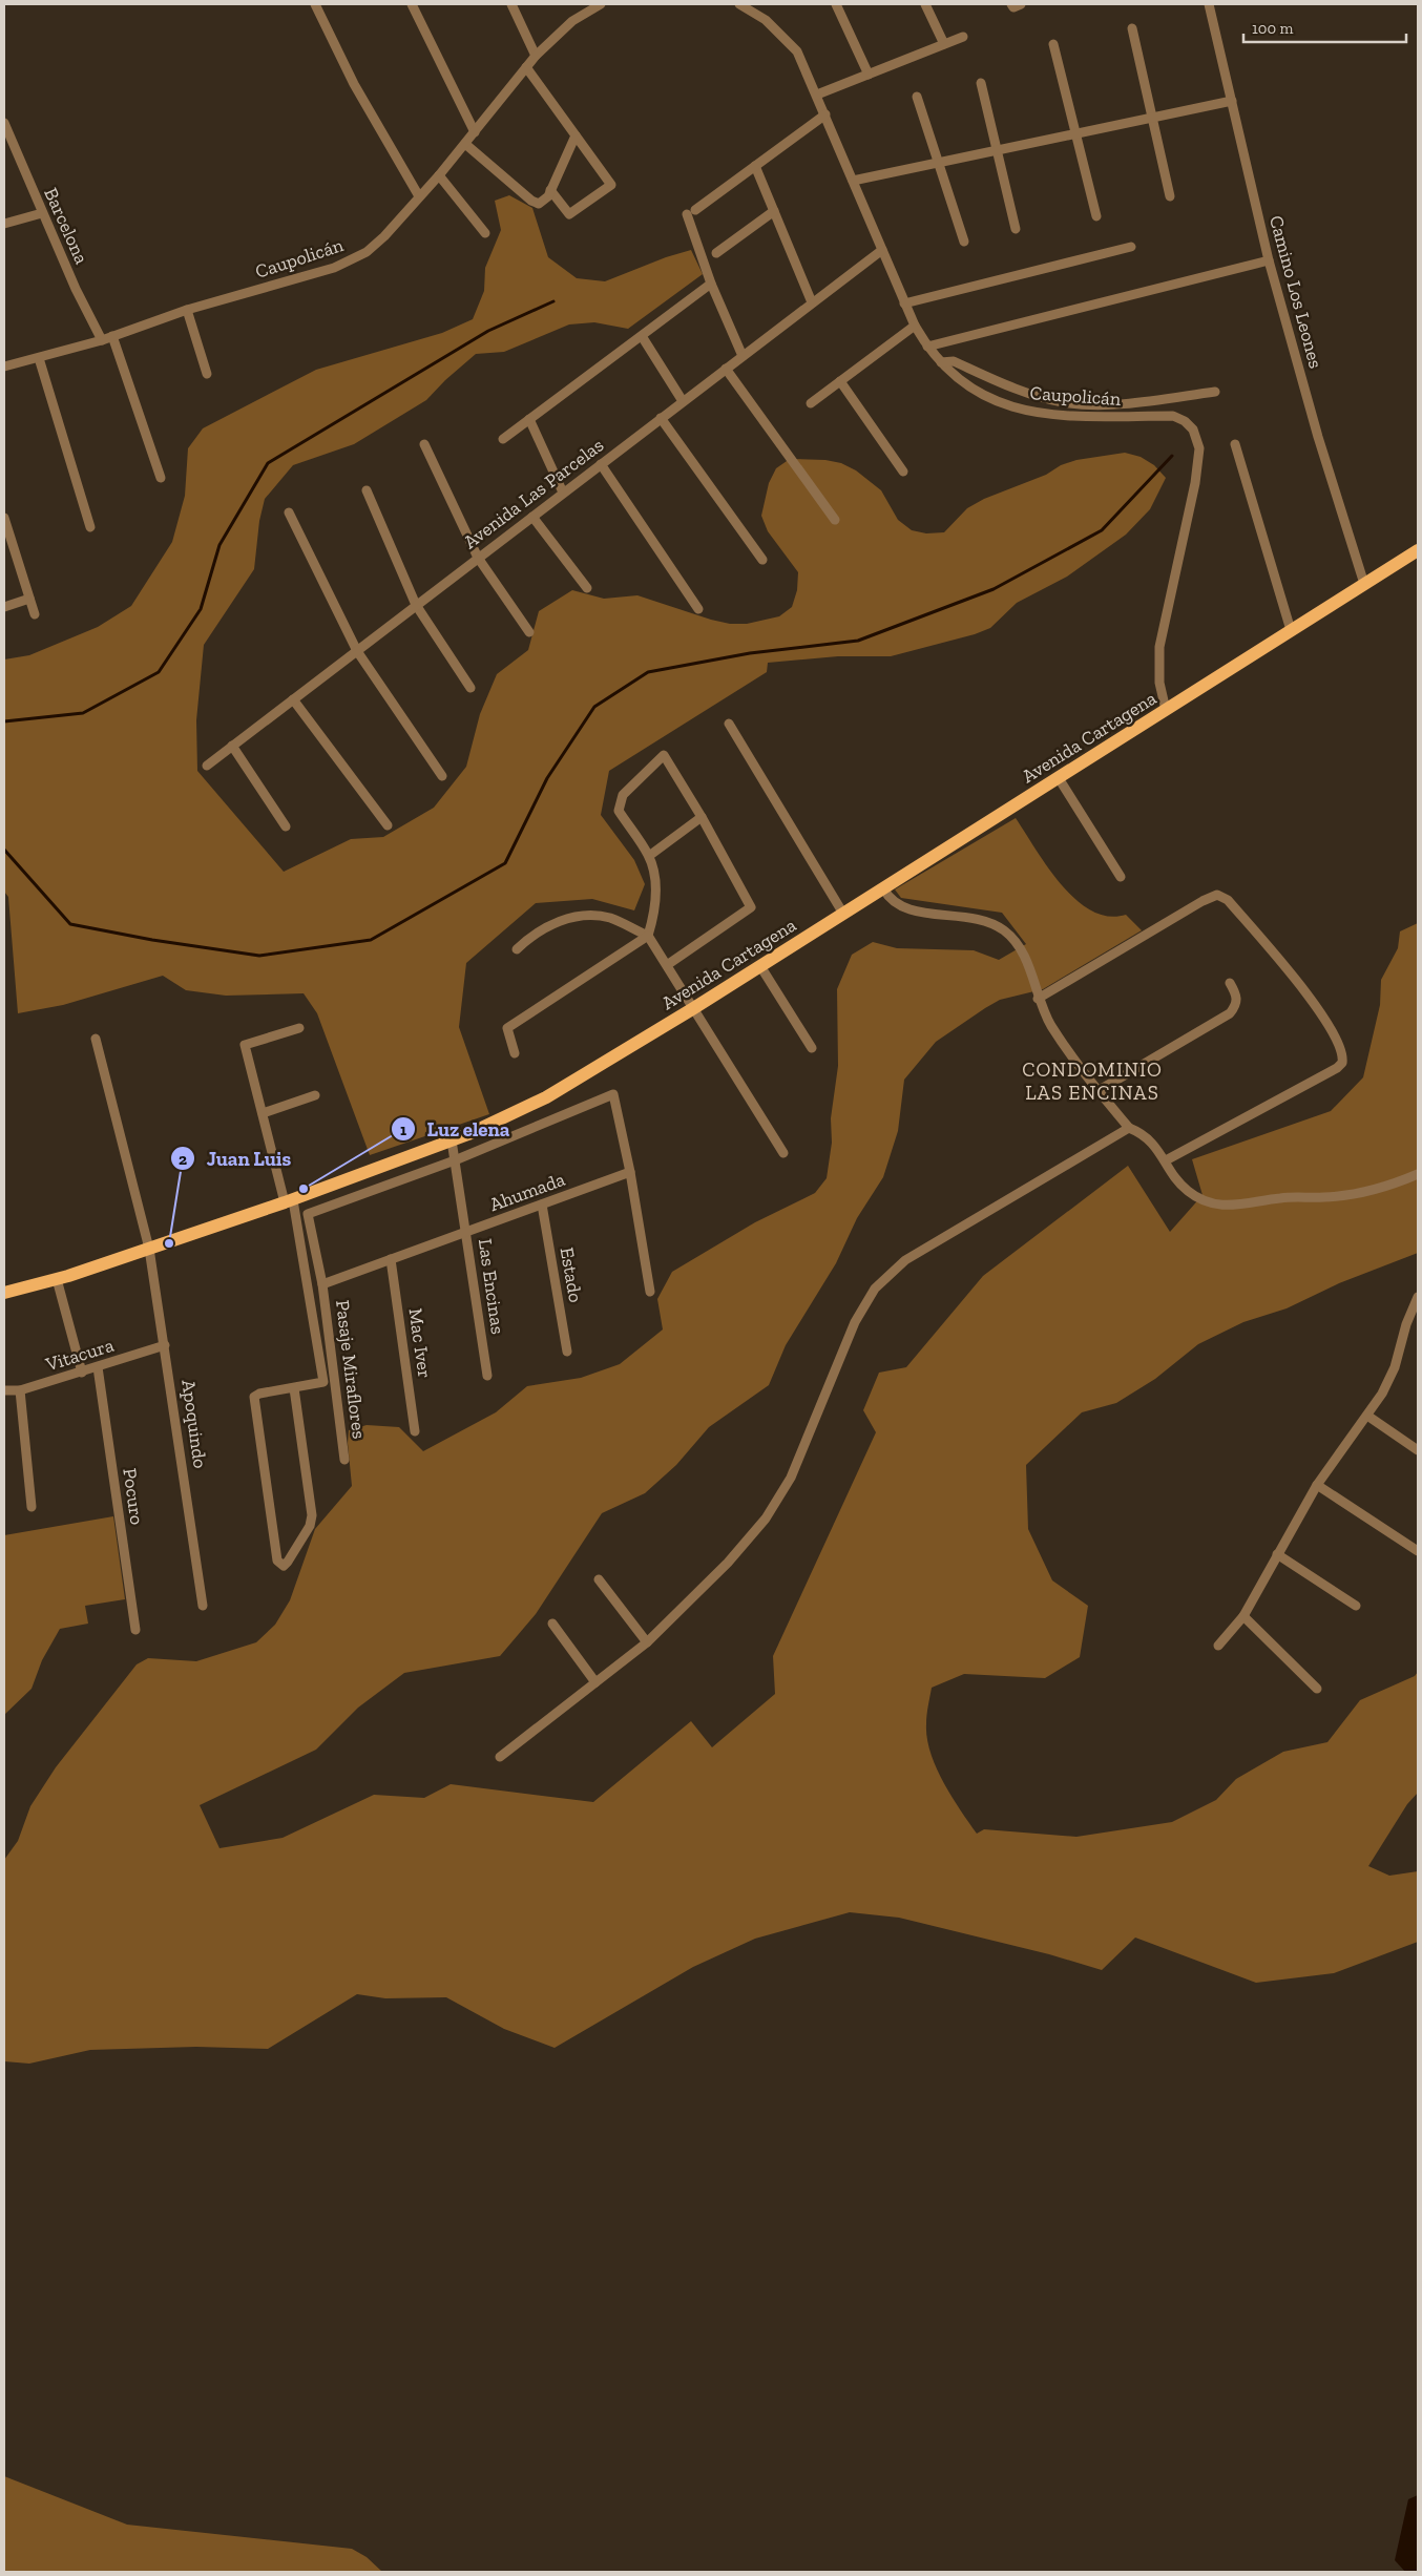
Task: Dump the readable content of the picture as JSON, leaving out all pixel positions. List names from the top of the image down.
{
  "streets": {
    "main road": ["Avenida Cartagena"],
    "street": [
      "Barcelona",
      "Caupolicán",
      "Camino Los Leones",
      "Avenida Las Parcelas",
      "Ahumada",
      "Estado",
      "Las Encinas",
      "Mac Iver",
      "Vitacura",
      "Pasaje Miraflores",
      "Apoquindo",
      "Pocuro"
    ]
  },
  "crossings": [
    ["Barcelona", "Caupolicán"],
    ["Caupolicán", "Avenida Las Parcelas"],
    ["Caupolicán", "Avenida Cartagena"],
    ["Camino Los Leones", "Avenida Cartagena"],
    ["Avenida Cartagena", "Las Encinas"],
    ["Avenida Cartagena", "Apoquindo"],
    ["Ahumada", "Estado"],
    ["Ahumada", "Las Encinas"],
    ["Ahumada", "Mac Iver"],
    ["Ahumada", "Pasaje Miraflores"],
    ["Las Encinas", "Pasaje Miraflores"],
    ["Vitacura", "Apoquindo"],
    ["Vitacura", "Pocuro"]
  ],
  "districts": ["CONDOMINIO LAS ENCINAS"],
  "places": ["Luz elena", "Juan Luis"],
  "scale_bar": "100 m"
}
